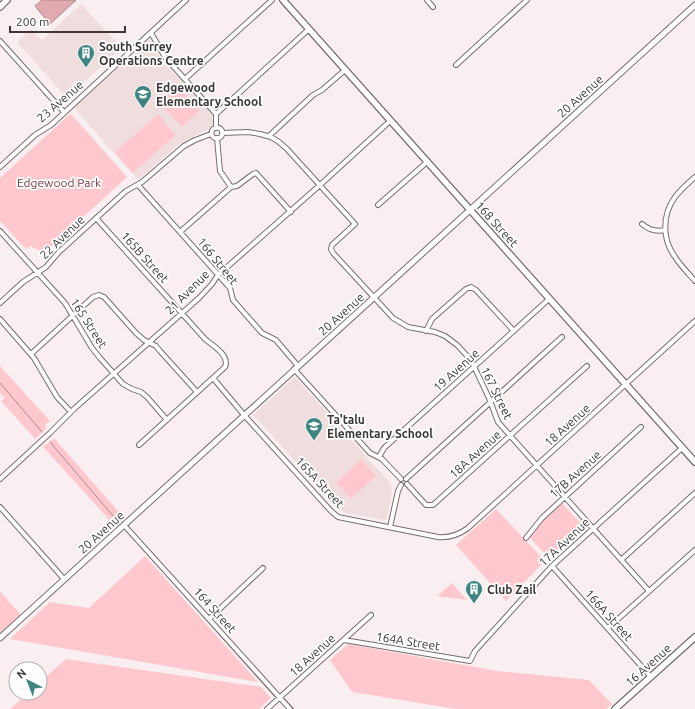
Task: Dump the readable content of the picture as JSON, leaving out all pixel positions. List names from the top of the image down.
{
  "streets": {
    "main road": ["168 Street", "16 Avenue"],
    "street": [
      "20 Avenue",
      "23 Avenue",
      "22 Avenue",
      "165B Street",
      "166 Street",
      "21 Avenue",
      "165 Street",
      "19 Avenue",
      "167 Street",
      "18 Avenue",
      "18A Avenue",
      "17B Avenue",
      "165A Street",
      "17A Avenue",
      "164 Street",
      "166A Street",
      "164A Street"
    ]
  },
  "crossings": [
    ["20 Avenue", "168 Street"],
    ["20 Avenue", "166 Street"],
    ["20 Avenue", "167 Street"],
    ["20 Avenue", "165A Street"],
    ["20 Avenue", "164 Street"],
    ["168 Street", "21 Avenue"],
    ["168 Street", "19 Avenue"],
    ["168 Street", "18 Avenue"],
    ["168 Street", "17A Avenue"],
    ["22 Avenue", "165B Street"],
    ["22 Avenue", "166 Street"],
    ["22 Avenue", "165 Street"],
    ["165B Street", "21 Avenue"],
    ["165B Street", "165A Street"],
    ["166 Street", "21 Avenue"],
    ["166 Street", "19 Avenue"],
    ["166 Street", "18A Avenue"],
    ["21 Avenue", "165 Street"],
    ["21 Avenue", "167 Street"],
    ["19 Avenue", "167 Street"],
    ["167 Street", "18 Avenue"],
    ["167 Street", "18A Avenue"],
    ["167 Street", "17B Avenue"],
    ["167 Street", "17A Avenue"],
    ["18 Avenue", "165A Street"],
    ["18 Avenue", "164 Street"],
    ["18 Avenue", "164A Street"],
    ["17A Avenue", "166A Street"],
    ["17A Avenue", "164A Street"],
    ["166A Street", "16 Avenue"]
  ],
  "parks": ["Edgewood Park"],
  "places": {
    "building": ["South Surrey Operations Centre", "Club Zail"],
    "school or university": ["Edgewood Elementary School", "Ta'talu Elementary School"]
  },
  "scale_bar": "200 m",
  "north": "top left"
}
